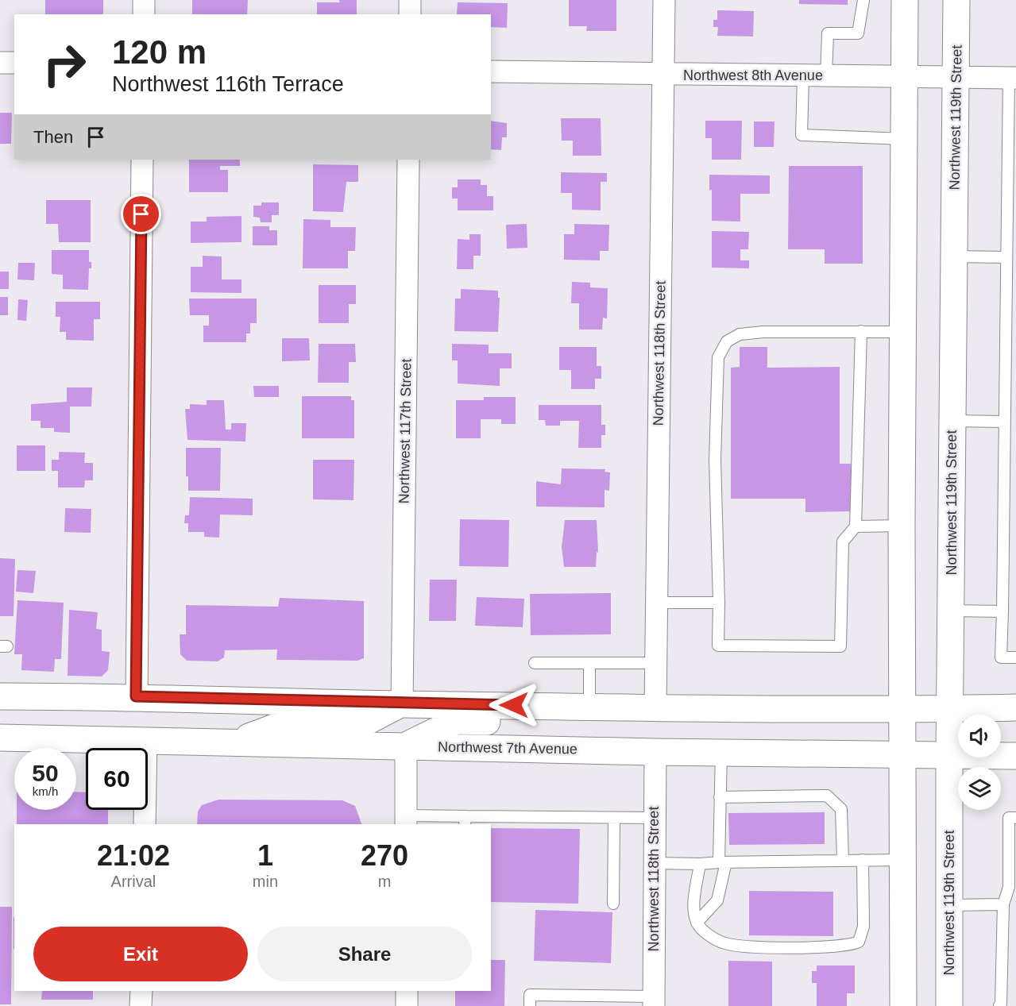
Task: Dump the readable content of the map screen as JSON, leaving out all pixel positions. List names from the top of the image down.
{
  "streets": {
    "main road": ["Northwest 119th Street", "Northwest 7th Avenue"],
    "street": ["Northwest 8th Avenue", "Northwest 118th Street", "Northwest 117th Street"]
  },
  "crossings": [
    ["Northwest 8th Avenue", "Northwest 119th Street"],
    ["Northwest 8th Avenue", "Northwest 118th Street"],
    ["Northwest 119th Street", "Northwest 7th Avenue"],
    ["Northwest 118th Street", "Northwest 7th Avenue"]
  ],
  "page": {
    "turn": ["120 m", "Northwest 116th Terrace"],
    "then": "Then",
    "speed": "50 km/h",
    "limit": "60",
    "eta": [
      "21:02",
      "Arrival",
      "1",
      "min",
      "270",
      "m"
    ],
    "buttons": ["Exit", "Share"]
  }
}
